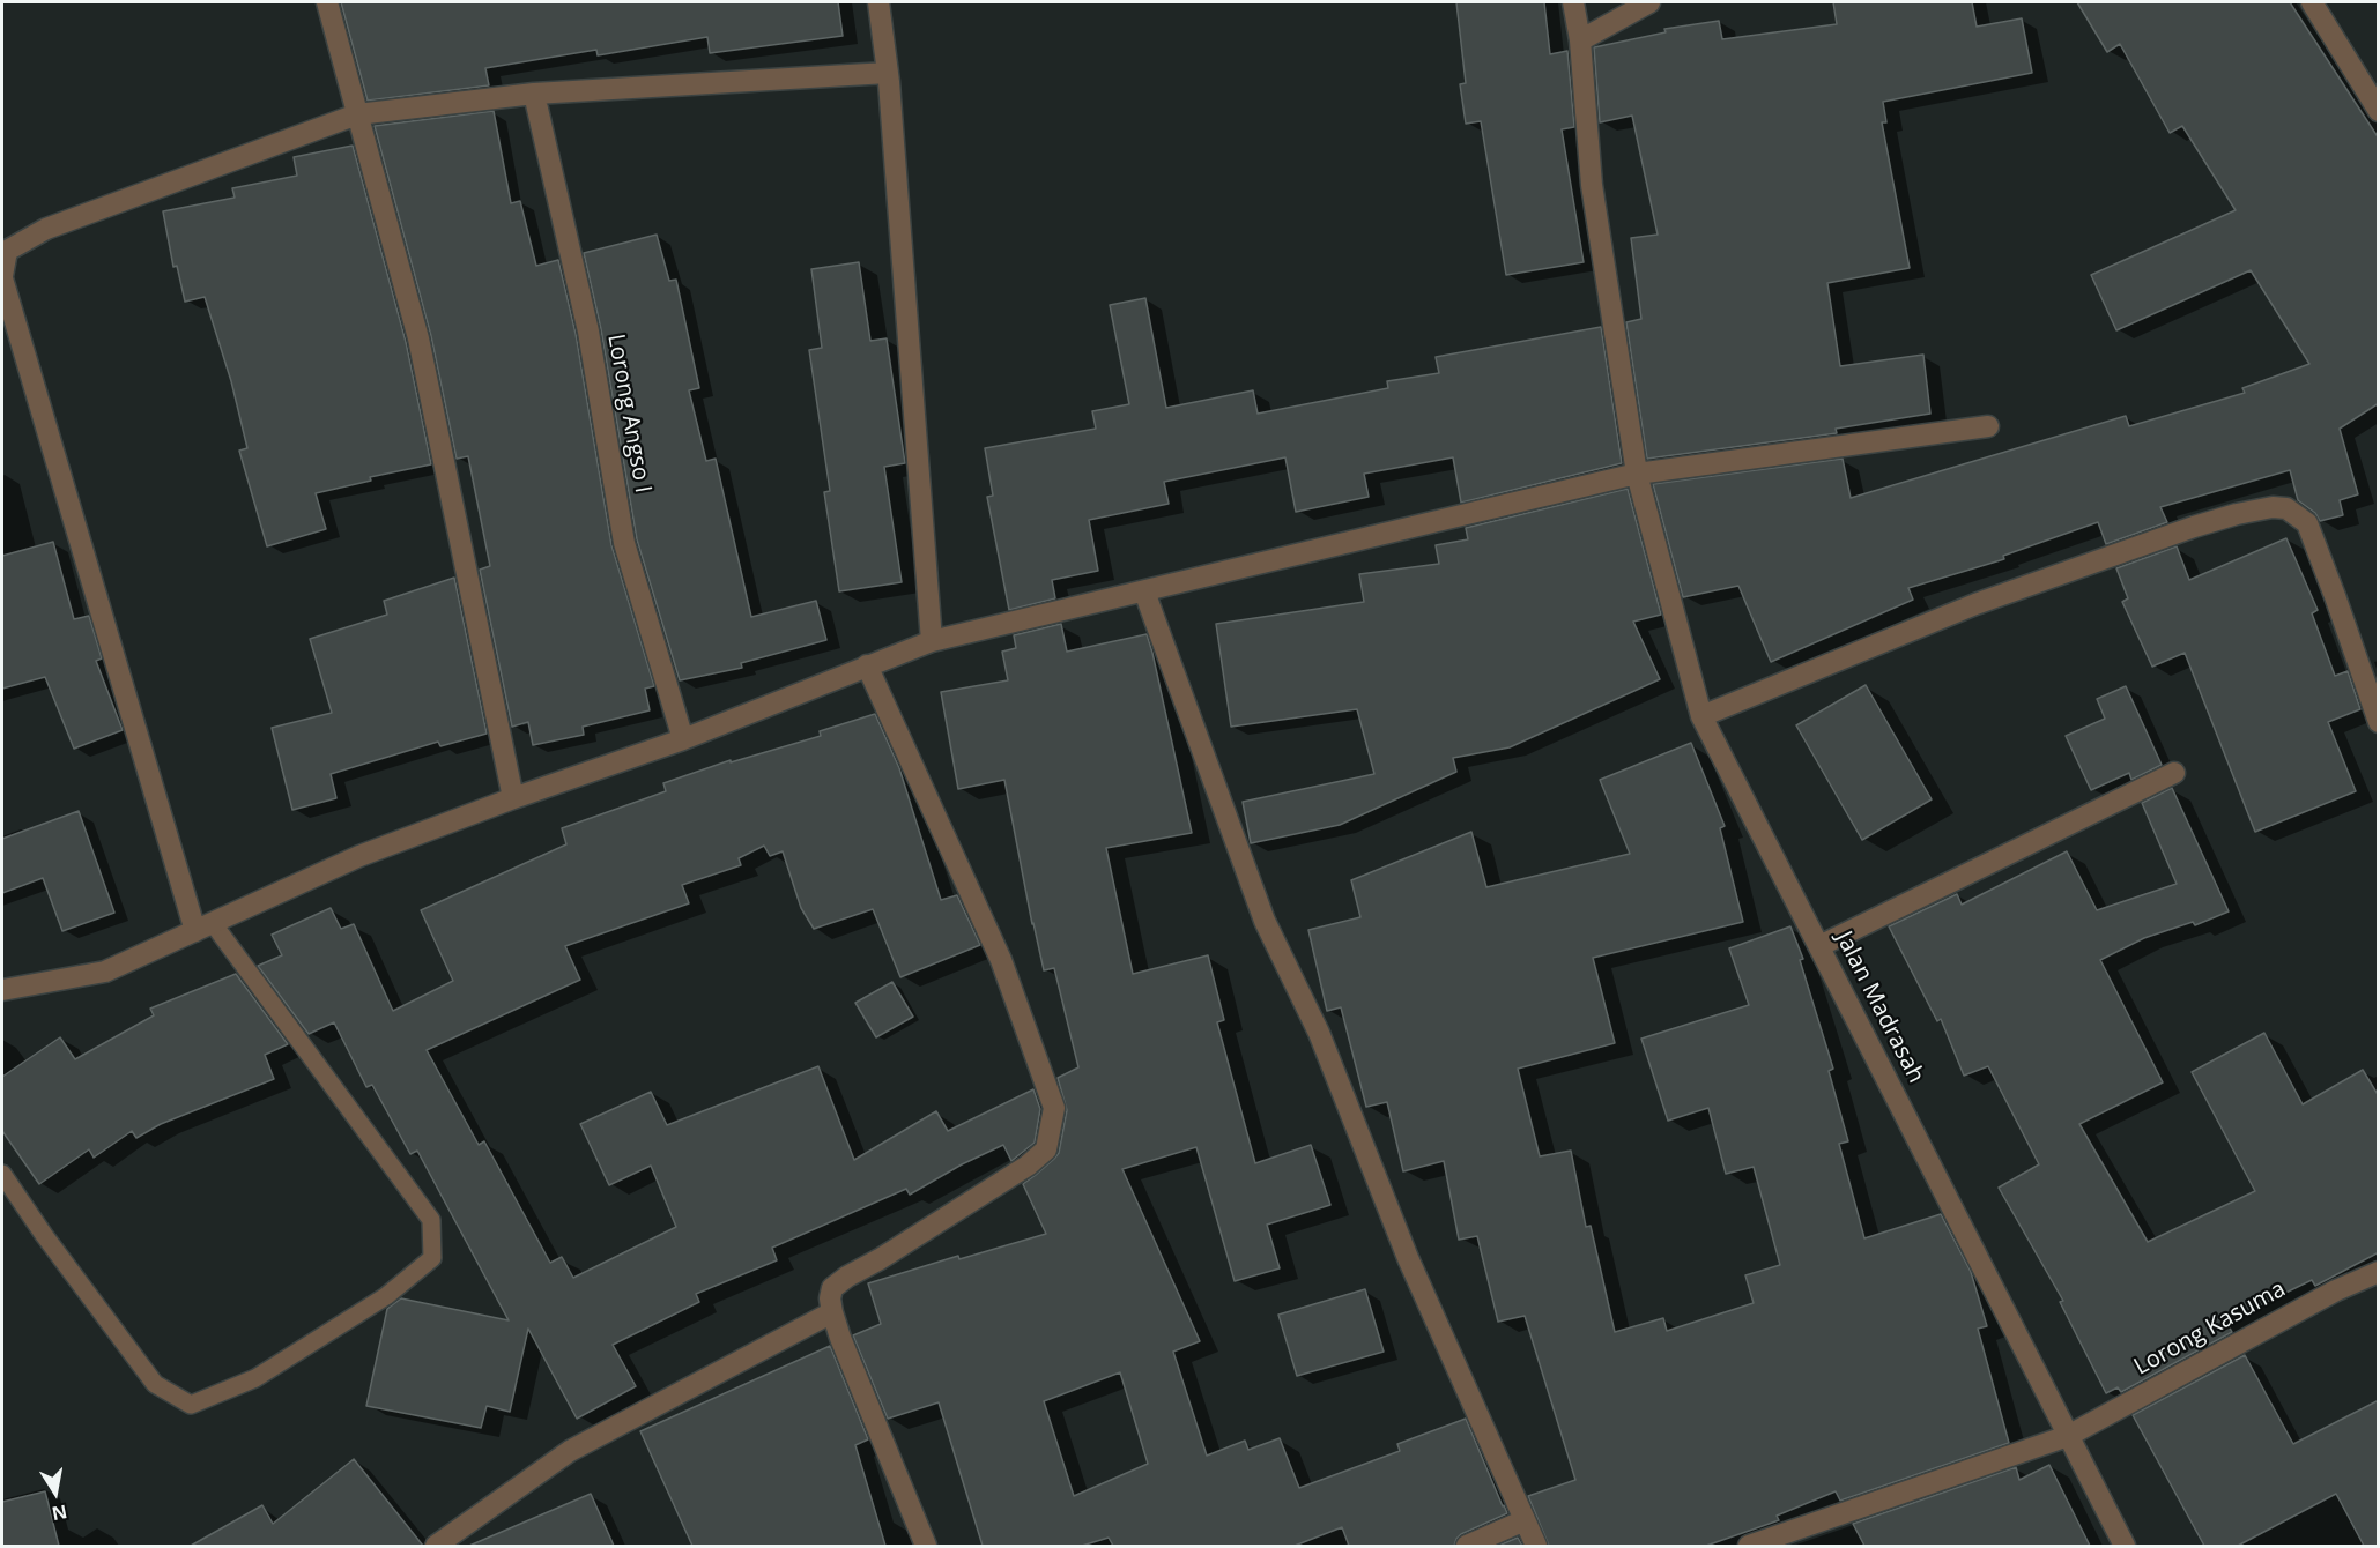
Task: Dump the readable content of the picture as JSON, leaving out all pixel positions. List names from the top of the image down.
{
  "streets": {
    "street": ["Lorong Angso I", "Jalan Madrasah", "Lorong Kasuma"]
  },
  "crossings": [
    ["Jalan Madrasah", "Lorong Kasuma"]
  ],
  "north": "bottom"
}
